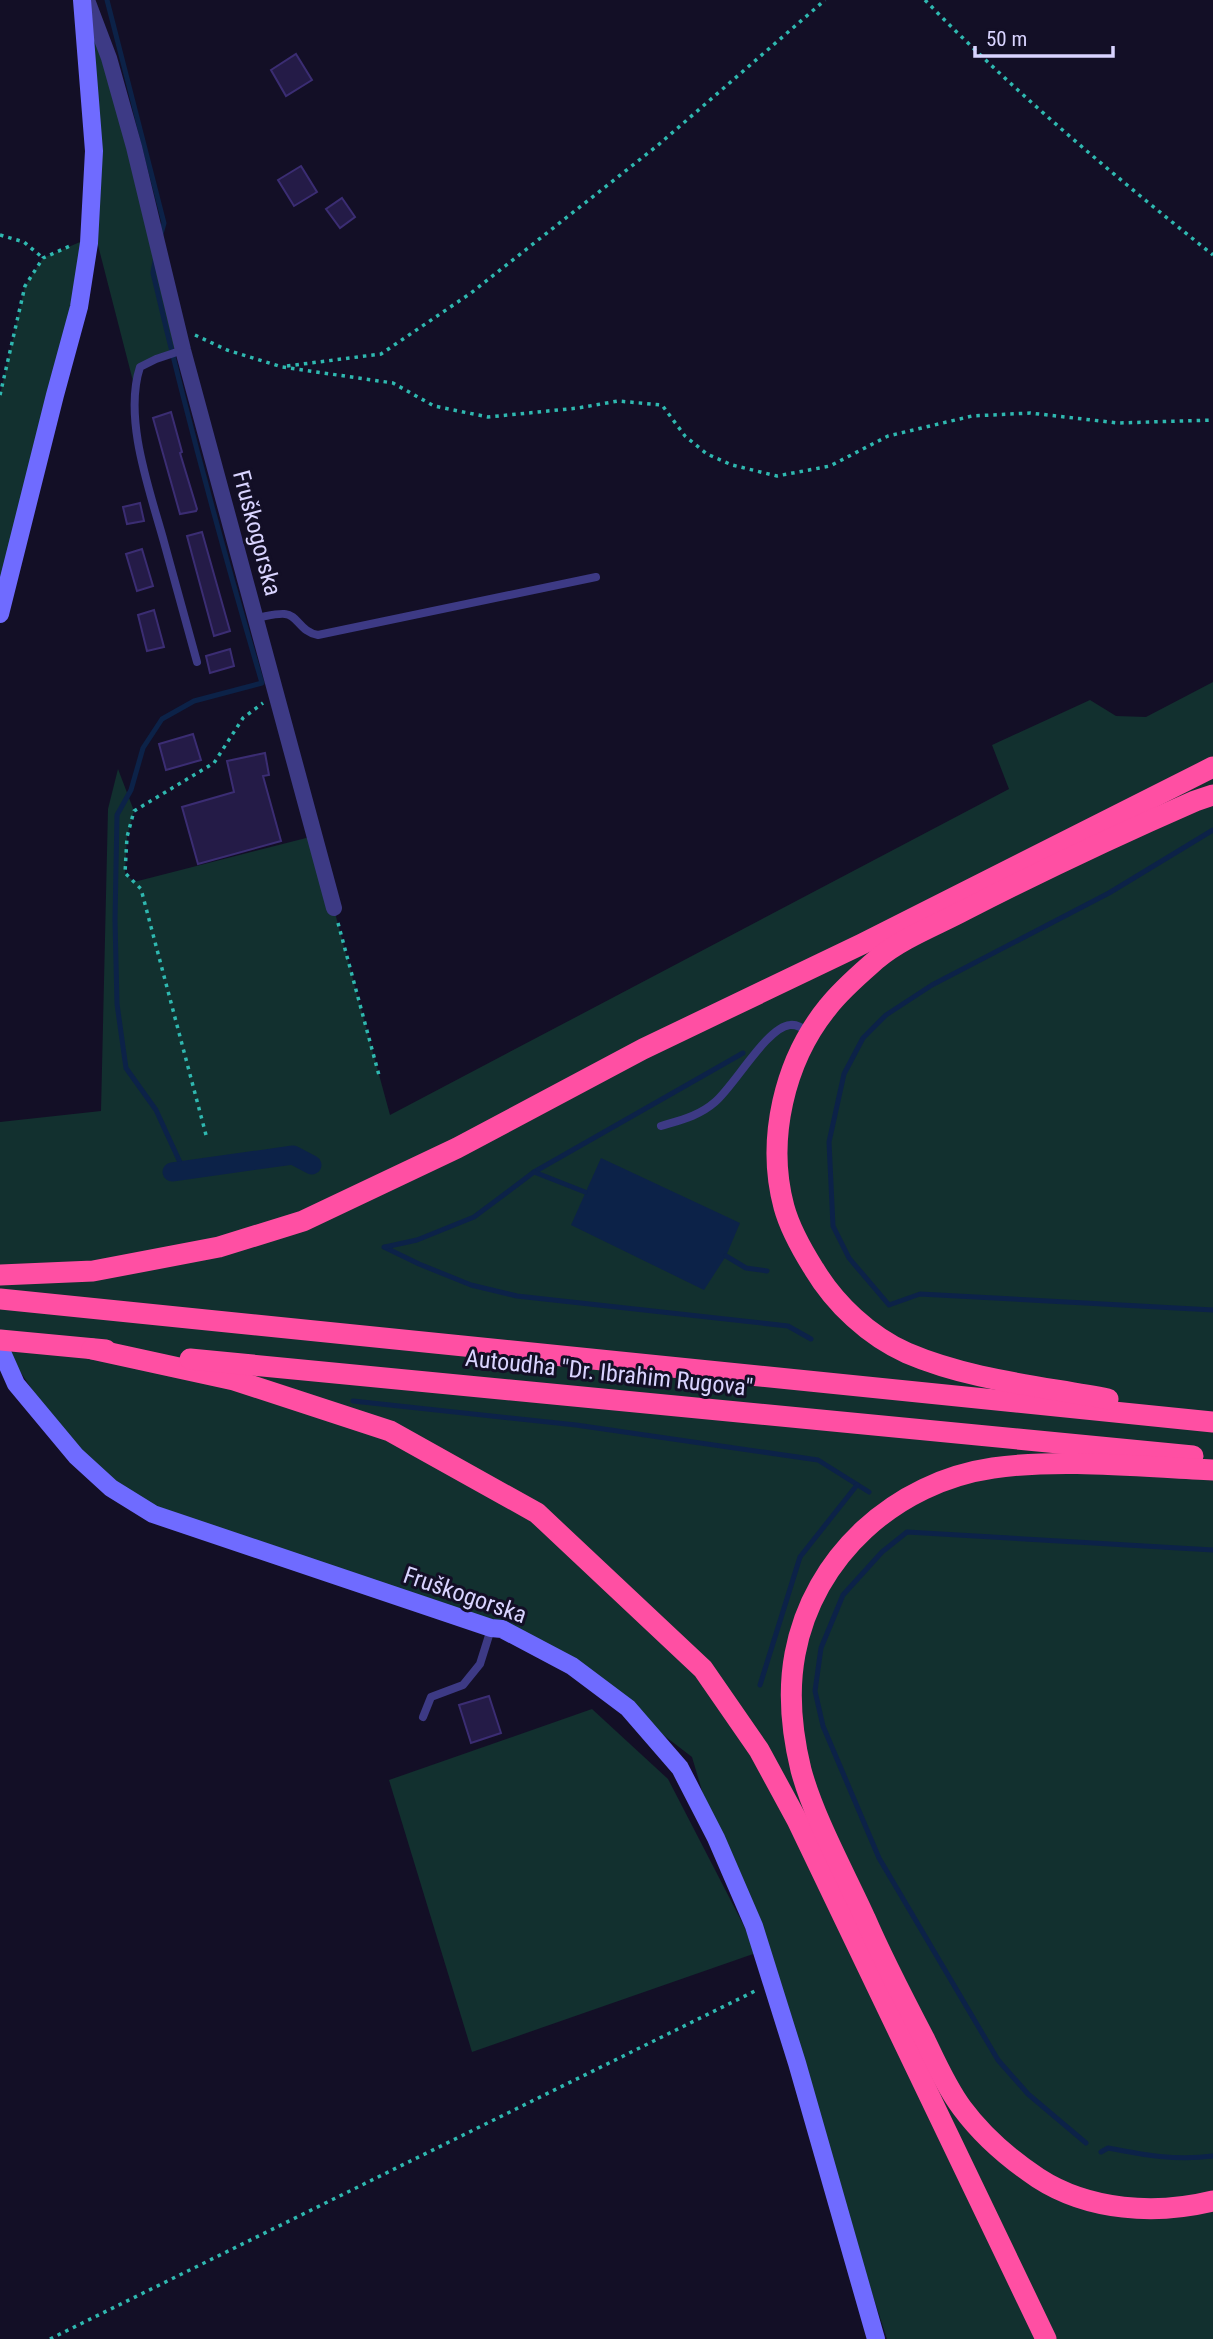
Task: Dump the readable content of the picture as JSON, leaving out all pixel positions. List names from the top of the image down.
{
  "streets": {
    "highway": ["Autoudha \"Dr. Ibrahim Rugova\""],
    "street": ["Fruškogorska"]
  },
  "scale_bar": "50 m"
}
